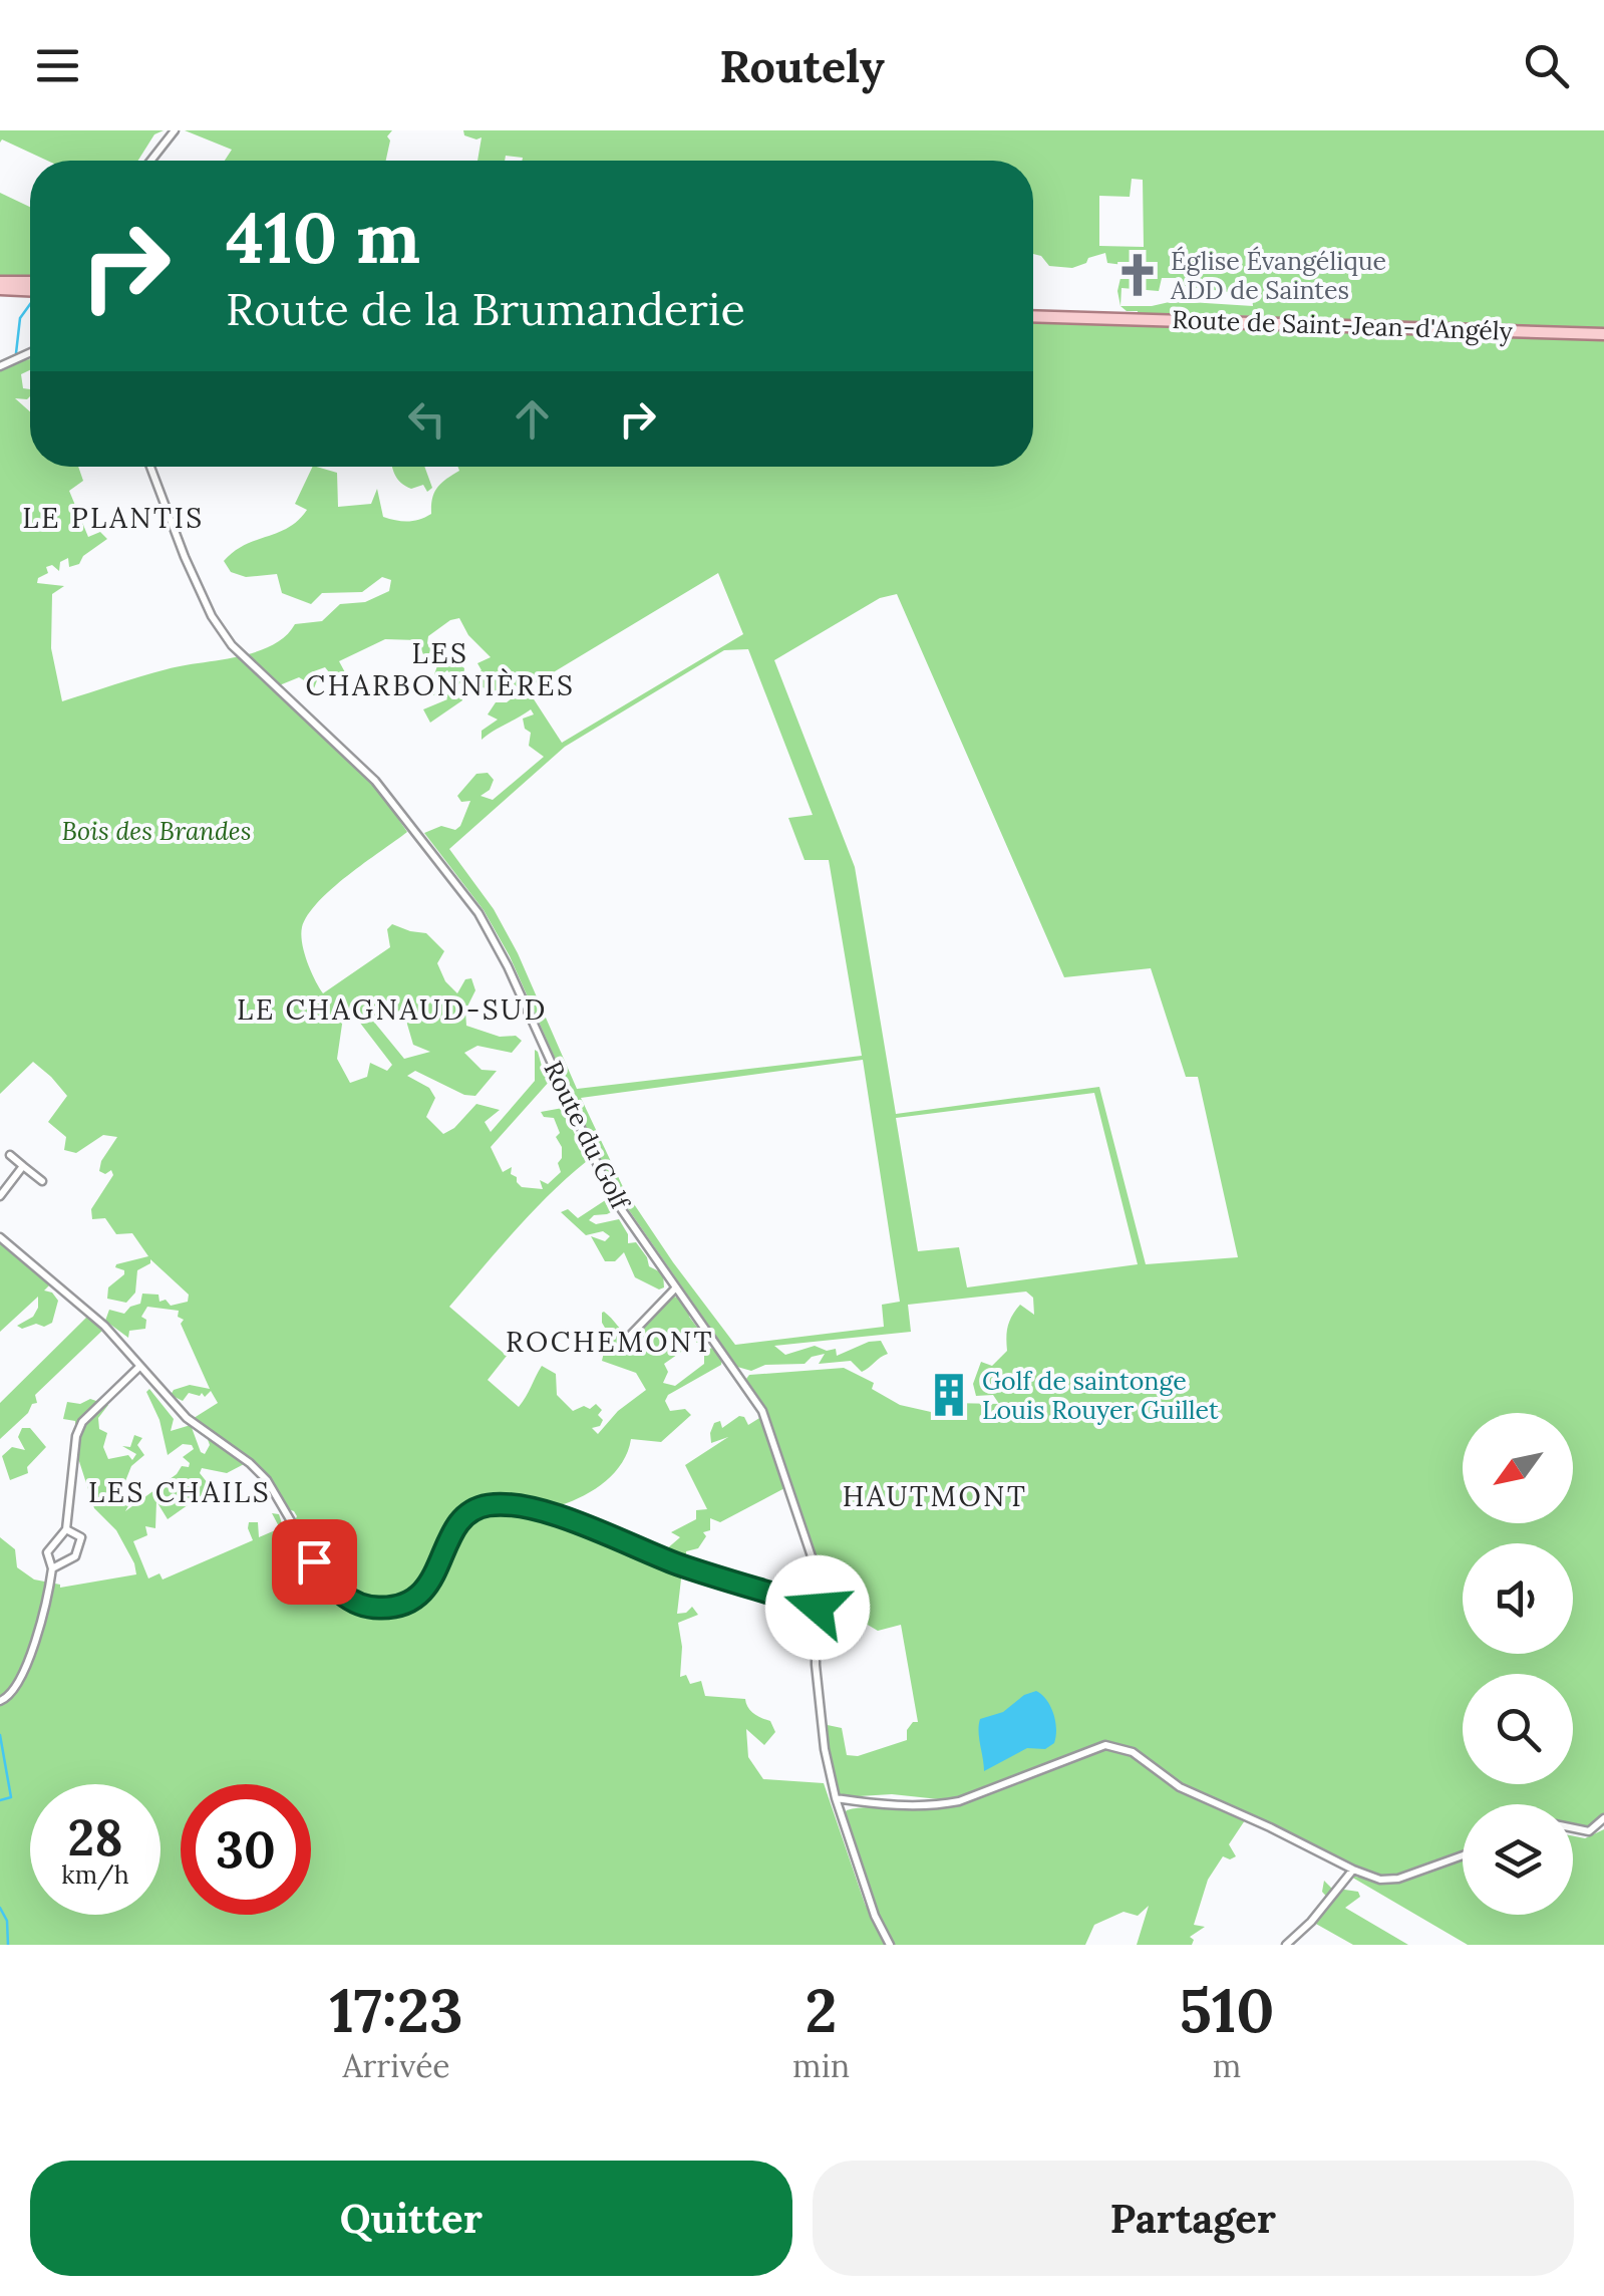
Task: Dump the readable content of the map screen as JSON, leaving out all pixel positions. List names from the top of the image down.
{
  "streets": {
    "main road": ["Route de Saint-Jean-d'Angély"],
    "street": ["Route du Golf"]
  },
  "districts": [
    "LE PLANTIS",
    "LES CHARBONNIÈRES",
    "LE CHAGNAUD-SUD",
    "ROCHEMONT",
    "LES CHAILS",
    "HAUTMONT"
  ],
  "parks": ["Bois des Brandes"],
  "places": {
    "church": ["Église Évangélique ADD de Saintes"],
    "building": ["Golf de saintonge Louis Rouyer Guillet"]
  },
  "north": "bottom left",
  "page": {
    "header": "Routely",
    "turn": ["410 m", "Route de la Brumanderie"],
    "speed": "28 km/h",
    "limit": "30",
    "eta": [
      "17:23",
      "Arrivée",
      "2",
      "min",
      "510",
      "m"
    ],
    "buttons": ["Quitter", "Partager"]
  }
}
